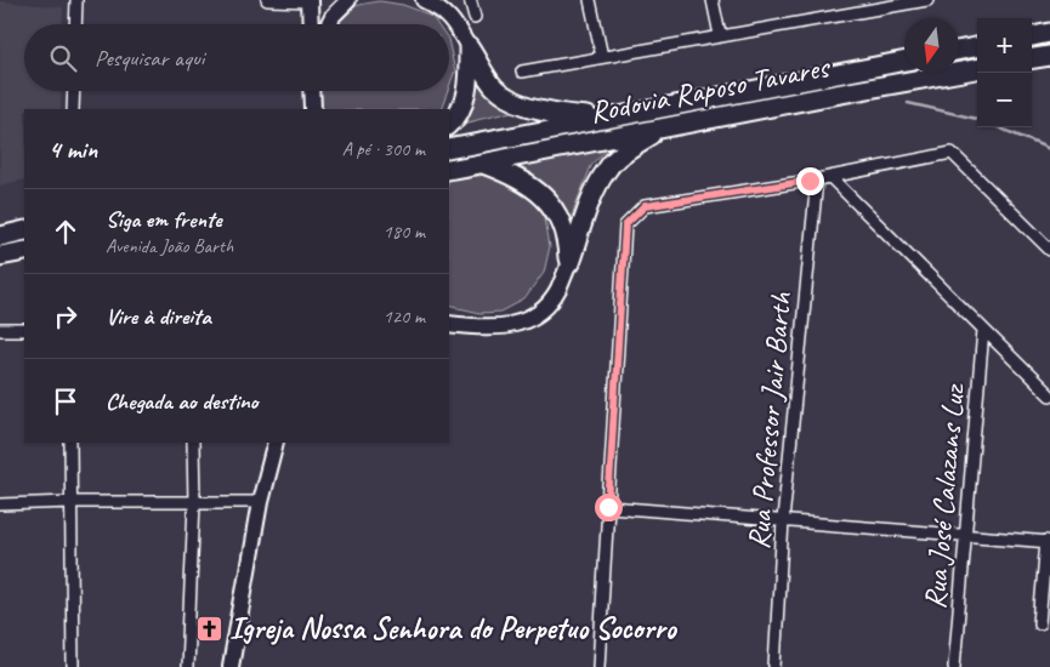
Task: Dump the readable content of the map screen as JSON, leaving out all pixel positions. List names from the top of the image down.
{
  "streets": {
    "highway": ["Rodovia Raposo Tavares"],
    "street": ["Rua Professor Jair Barth", "Rua José Calazans Luz"]
  },
  "places": {
    "church": ["Igreja Nossa Senhora do Perpetuo Socorro"]
  },
  "north": "bottom",
  "page": {
    "map_buttons": ["+", "−"],
    "search": "Pesquisar aqui",
    "heading": ["4 min", "A pé · 300 m"],
    "list": [
      ["Siga em frente", "Avenida João Barth", "180 m"],
      ["Vire à direita", "120 m"],
      "Chegada ao destino"
    ]
  }
}
